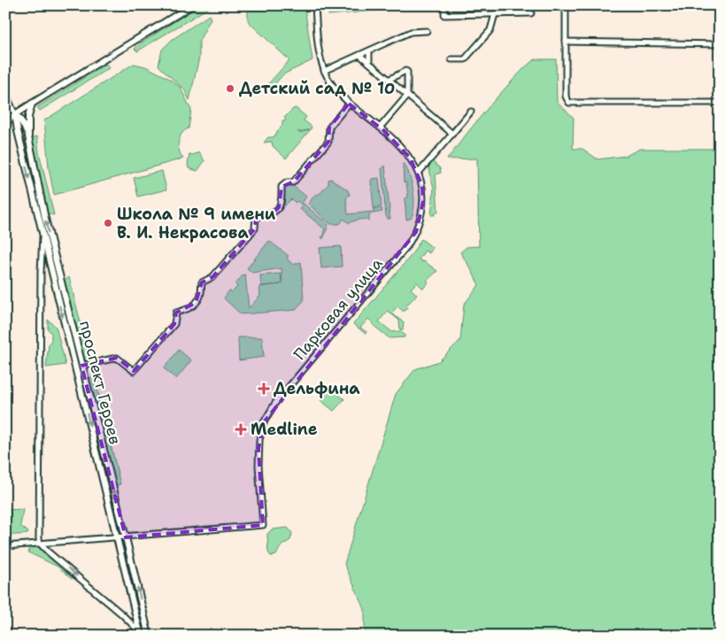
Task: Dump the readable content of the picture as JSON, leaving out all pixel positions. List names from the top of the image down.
{
  "streets": {
    "main road": ["проспект Героев"],
    "street": ["Парковая улица"]
  },
  "crossings": [
    ["Парковая улица", "проспект Героев"]
  ],
  "places": {
    "other": ["Детский сад № 10", "Школа № 9 имени В. И. Некрасова"],
    "health": ["Дельфина", "Medline"]
  }
}
